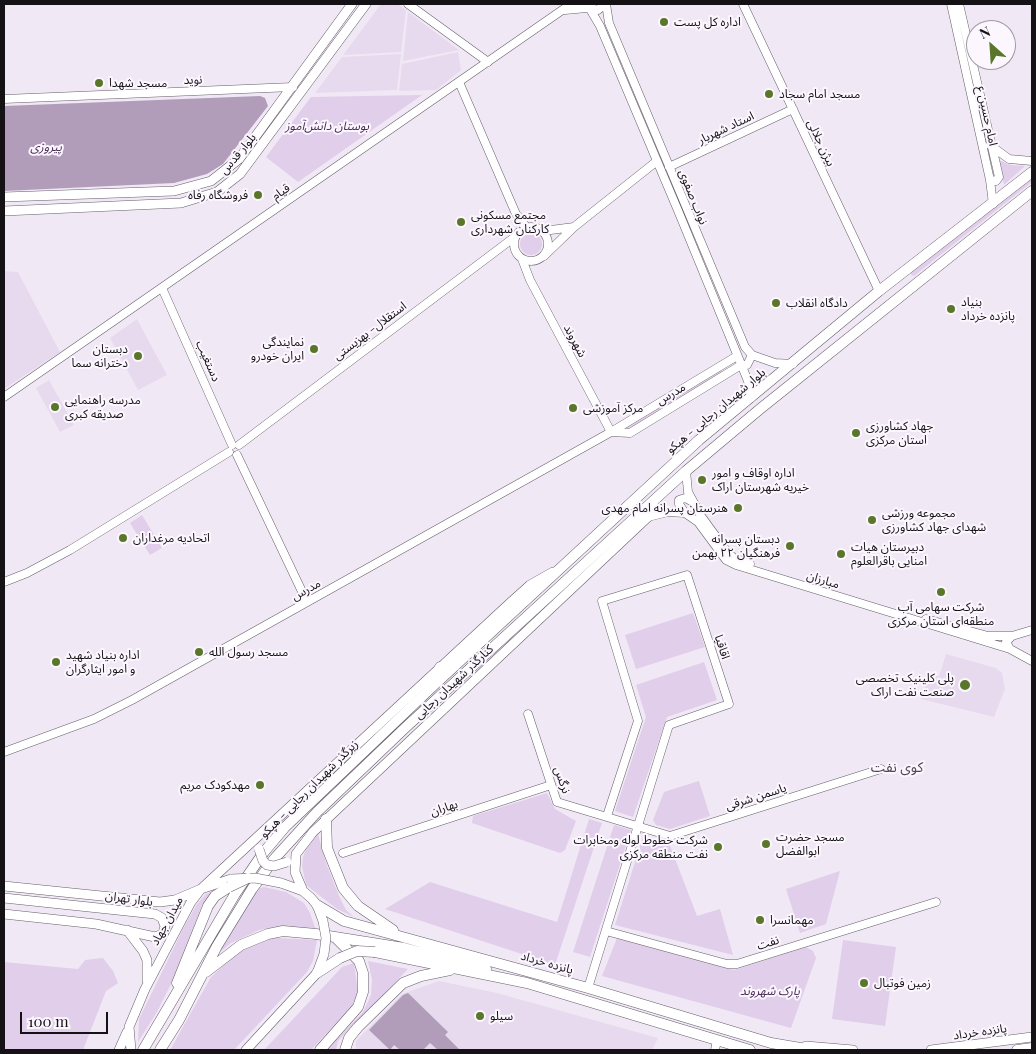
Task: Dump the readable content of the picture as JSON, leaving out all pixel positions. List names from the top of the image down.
{
  "streets": {
    "main road": [
      "بلوار قدس",
      "بلوار شهیدان رجایی - هپکو",
      "کنارگذر شهیدان رجایی",
      "زیرگذر شهیدان رجایی - هپکو",
      "بلوار تهران",
      "میدان جهاد",
      "پانزده خرداد"
    ],
    "street": [
      "نوید",
      "امام حسین ع",
      "استاد شهریار",
      "بیژن جلالی",
      "قیام",
      "نواب صفوی",
      "استقلال- بهزیستی",
      "شهروند",
      "دستغیب",
      "مدرس",
      "مبارزان",
      "اقاقیا",
      "نرگس",
      "یاسمن شرقی",
      "بهاران",
      "نفت"
    ]
  },
  "crossings": [
    ["نوید", "بلوار قدس"],
    ["امام حسین ع", "بلوار شهیدان رجایی - هپکو"],
    ["استاد شهریار", "بیژن جلالی"],
    ["استاد شهریار", "نواب صفوی"],
    ["بیژن جلالی", "بلوار شهیدان رجایی - هپکو"],
    ["قیام", "دستغیب"],
    ["نواب صفوی", "مدرس"],
    ["نواب صفوی", "بلوار شهیدان رجایی - هپکو"],
    ["استقلال- بهزیستی", "شهروند"],
    ["استقلال- بهزیستی", "دستغیب"],
    ["شهروند", "مدرس"],
    ["بلوار شهیدان رجایی - هپکو", "کنارگذر شهیدان رجایی"],
    ["بلوار شهیدان رجایی - هپکو", "زیرگذر شهیدان رجایی - هپکو"],
    ["اقاقیا", "نرگس"],
    ["اقاقیا", "یاسمن شرقی"],
    ["اقاقیا", "نفت"],
    ["اقاقیا", "پانزده خرداد"],
    ["کنارگذر شهیدان رجایی", "زیرگذر شهیدان رجایی - هپکو"],
    ["کنارگذر شهیدان رجایی", "بلوار تهران"],
    ["کنارگذر شهیدان رجایی", "میدان جهاد"],
    ["نرگس", "یاسمن شرقی"],
    ["نرگس", "بهاران"],
    ["بلوار تهران", "میدان جهاد"]
  ],
  "districts": ["کوی نفت"],
  "parks": ["بوستان دانش‌آموز", "پیروزی", "پارک شهروند"],
  "places": [
    "اداره کل پست",
    "مسجد شهدا",
    "مسجد امام سجاد",
    "فروشگاه رفاه",
    "مجتمع مسکونی کارکنان شهرداری",
    "دادگاه انقلاب",
    "بنیاد پانزده خرداد",
    "نمایندگی ایران خودرو",
    "دبستان دخترانه سما",
    "مدرسه راهنمایی صدیقه کبری",
    "مرکز آموزشی",
    "جهاد کشاورزی استان مرکزی",
    "اداره اوقاف و امور خیریه شهرستان اراک",
    "هنرستان پسرانه امام مهدی",
    "مجموعه ورزشی شهدای جهاد کشاورزی",
    "اتحادیه مرغداران",
    "دبستان پسرانه فرهنگیان ۲۲ بهمن",
    "دبیرستان هیات امنایی باقرالعلوم",
    "شرکت سهامی آب منطقه‌ای استان مرکزی",
    "مسجد رسول الله",
    "اداره بنیاد شهید و امور ایثارگران",
    "پلی کلینیک تخصصی صنعت نفت اراک",
    "مهدکودک مریم",
    "مسجد حضرت ابوالفضل",
    "شرکت خطوط لوله ومخابرات نفت منطقه مرکزی",
    "مهمانسرا",
    "زمین فوتبال",
    "سیلو"
  ],
  "scale_bar": "100 m",
  "north": "top left"
}
